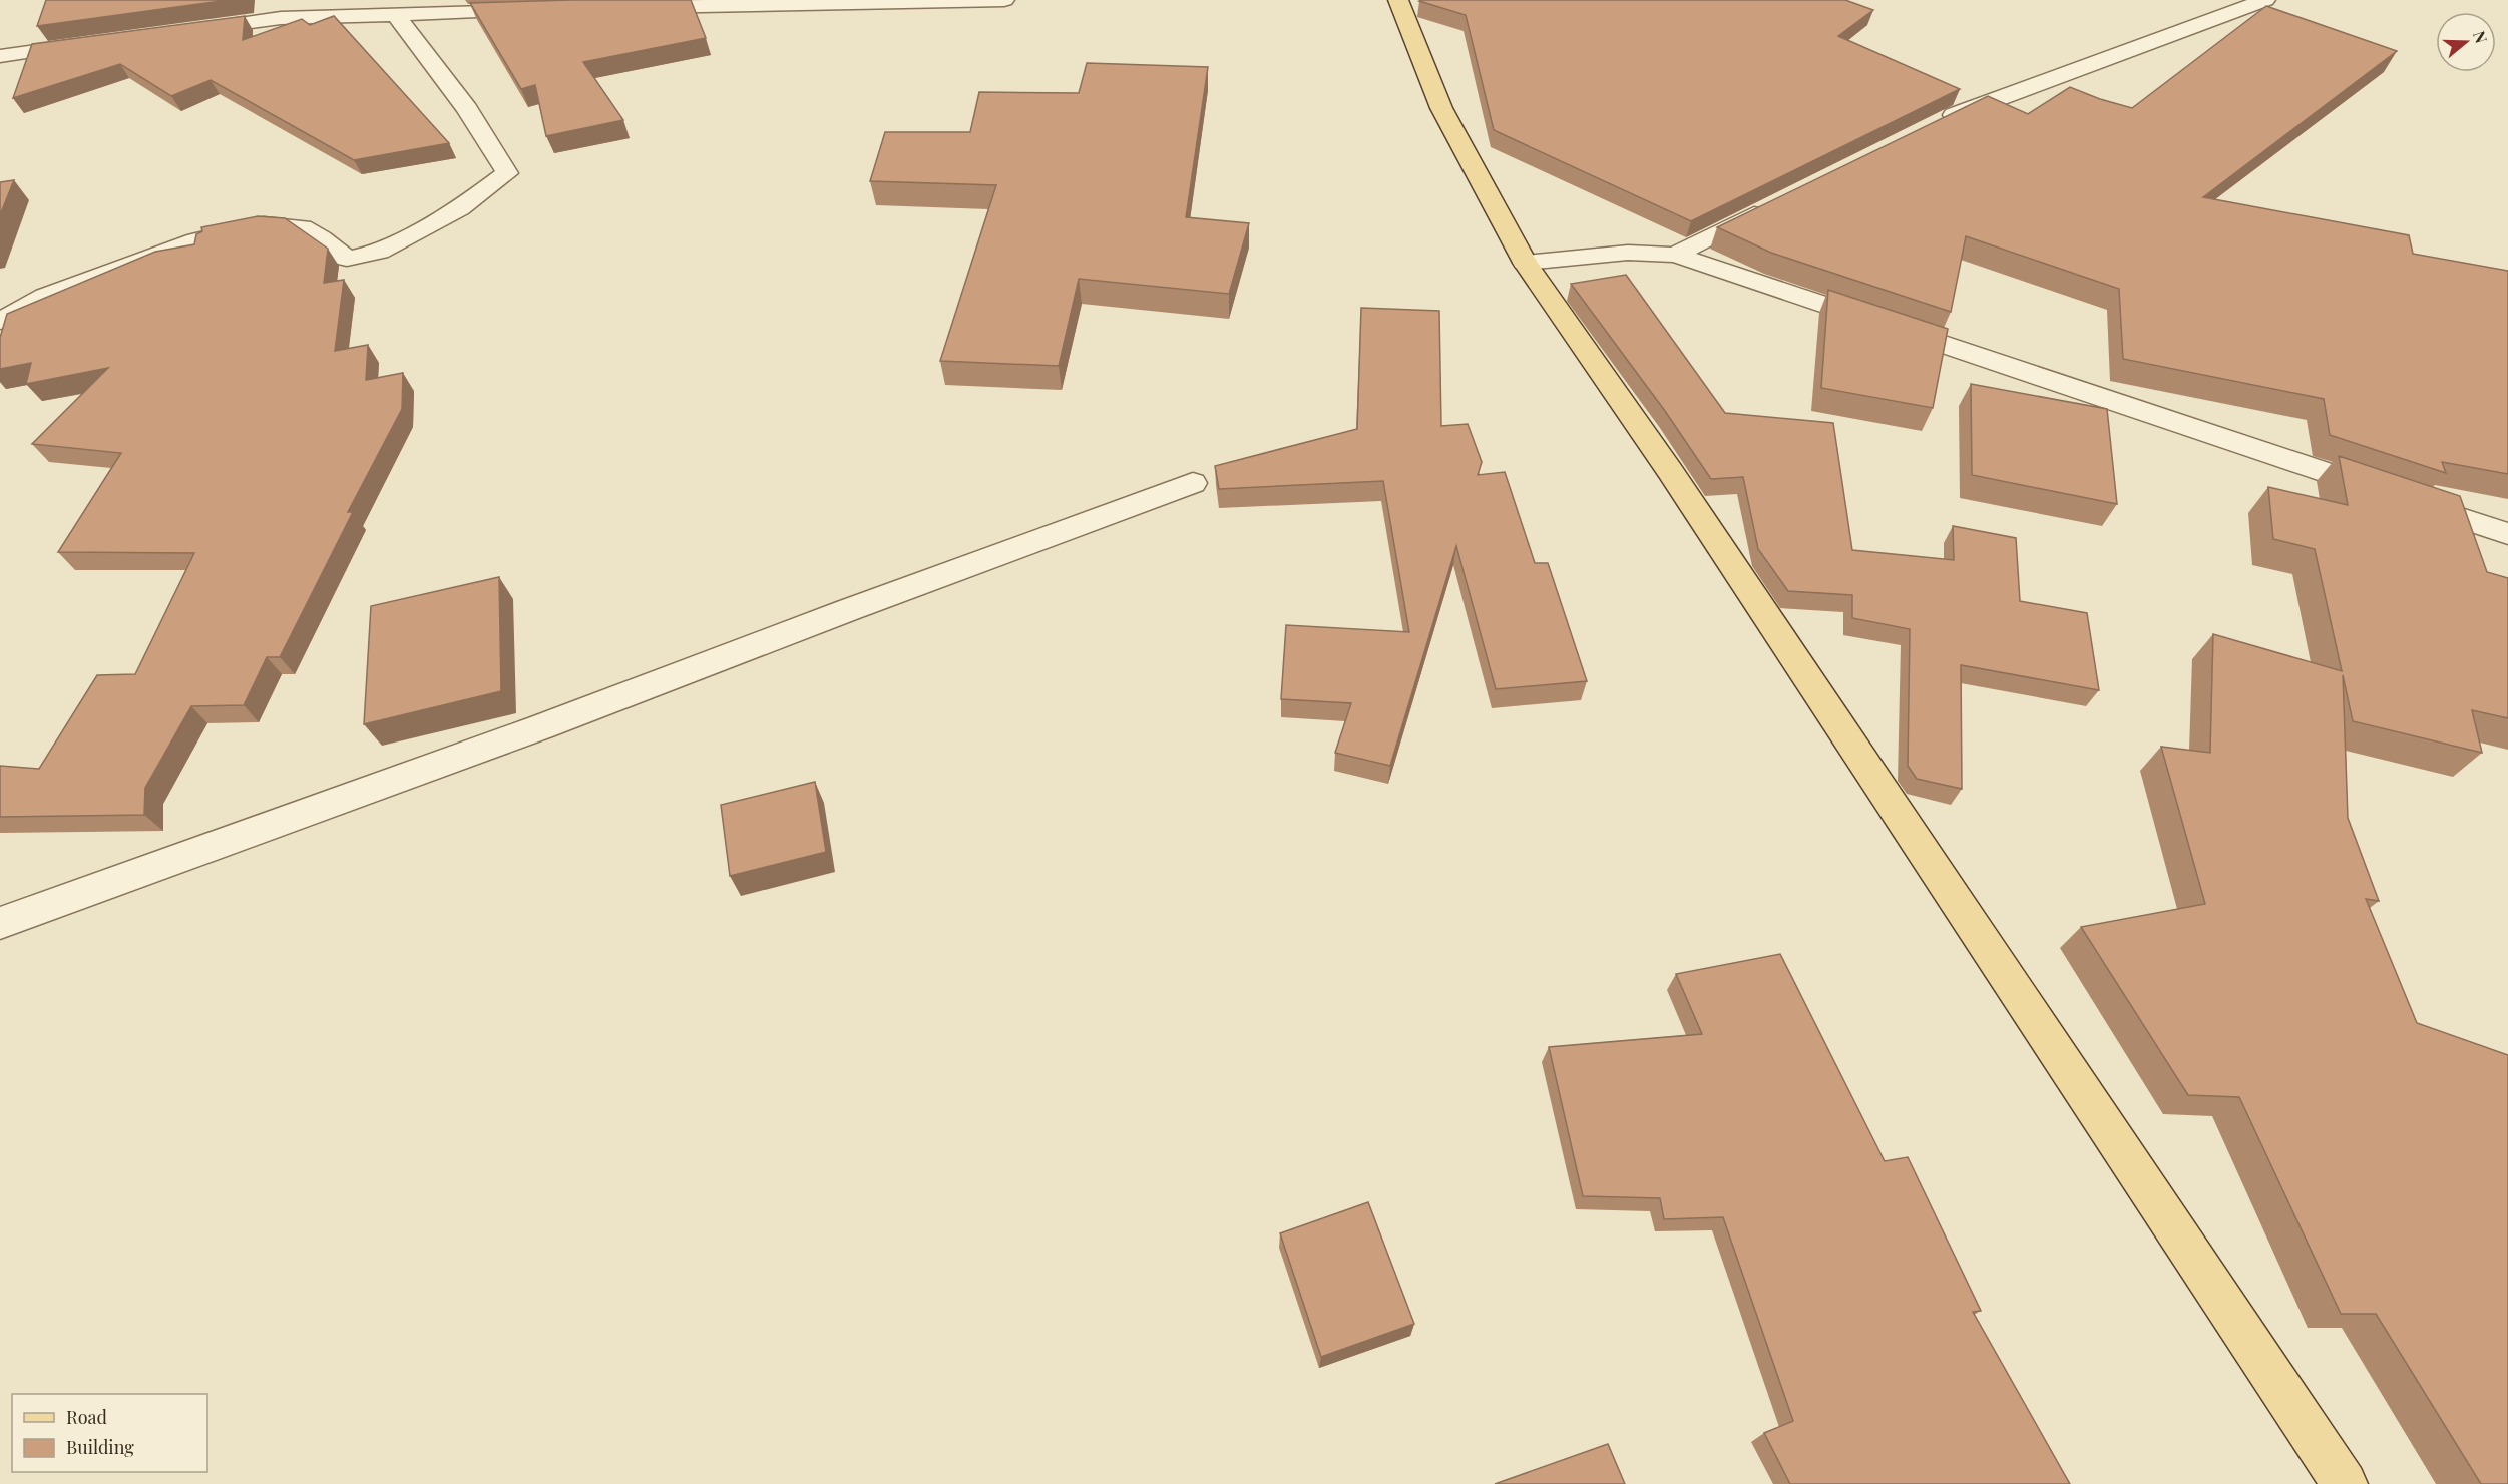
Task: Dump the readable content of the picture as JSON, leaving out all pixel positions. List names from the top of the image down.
{
  "legend": ["Road", "Building"],
  "north": "right"
}
